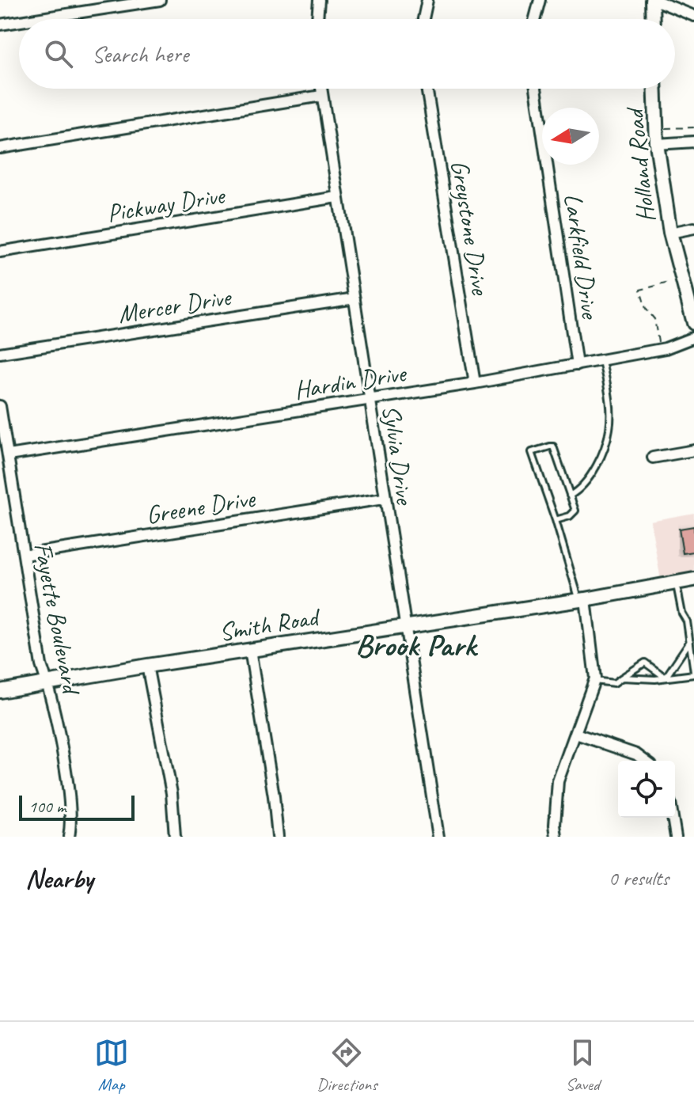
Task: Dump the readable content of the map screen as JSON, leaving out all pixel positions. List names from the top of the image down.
{
  "streets": {
    "main road": ["Holland Road", "Smith Road"],
    "street": [
      "Pickway Drive",
      "Greystone Drive",
      "Larkfield Drive",
      "Mercer Drive",
      "Hardin Drive",
      "Sylvia Drive",
      "Greene Drive",
      "Fayette Boulevard"
    ]
  },
  "crossings": [
    ["Pickway Drive", "Sylvia Drive"],
    ["Greystone Drive", "Hardin Drive"],
    ["Larkfield Drive", "Hardin Drive"],
    ["Mercer Drive", "Sylvia Drive"],
    ["Hardin Drive", "Sylvia Drive"],
    ["Hardin Drive", "Fayette Boulevard"],
    ["Sylvia Drive", "Greene Drive"],
    ["Sylvia Drive", "Smith Road"],
    ["Greene Drive", "Fayette Boulevard"],
    ["Fayette Boulevard", "Smith Road"]
  ],
  "districts": ["Brook Park"],
  "scale_bar": "100 m",
  "north": "left",
  "page": {
    "search": "Search here",
    "scale": "100 m",
    "heading": ["Nearby", "0 results"],
    "nav": ["Map", "Directions", "Saved"]
  }
}
